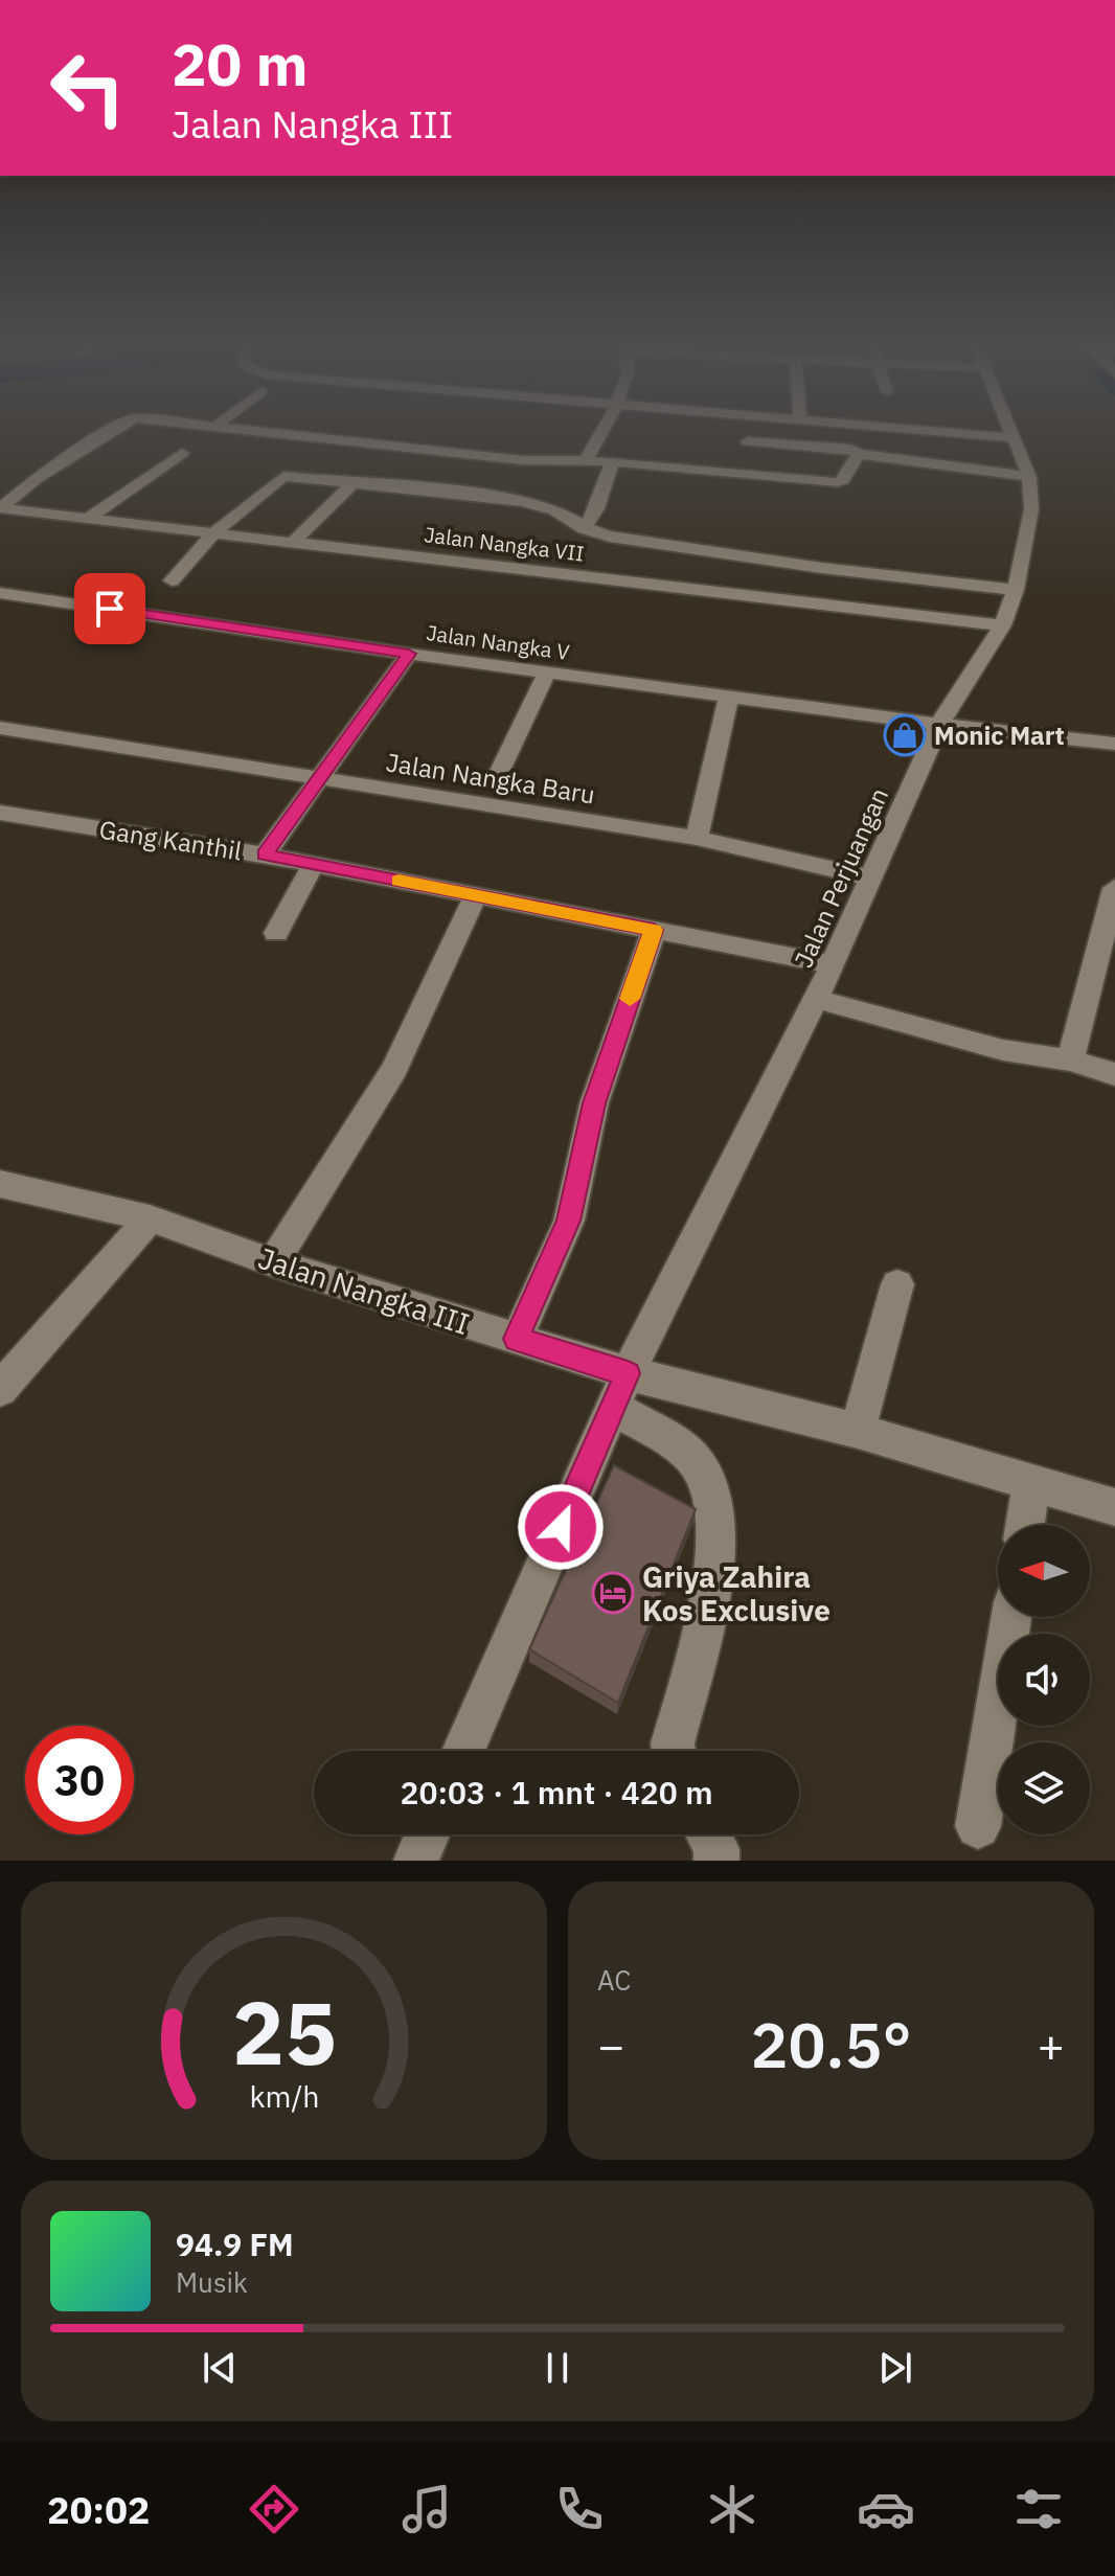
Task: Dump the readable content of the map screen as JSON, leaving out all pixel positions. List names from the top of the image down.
{
  "streets": {
    "street": [
      "Jalan Nangka VII",
      "Jalan Nangka V",
      "Jalan Nangka Baru",
      "Gang Kanthil",
      "Jalan Perjuangan",
      "Jalan Nangka III"
    ]
  },
  "crossings": [
    ["Jalan Nangka VII", "Jalan Perjuangan"],
    ["Jalan Nangka V", "Jalan Perjuangan"],
    ["Jalan Nangka Baru", "Jalan Perjuangan"],
    ["Gang Kanthil", "Jalan Perjuangan"],
    ["Jalan Perjuangan", "Jalan Nangka III"]
  ],
  "places": {
    "shop": ["Monic Mart"],
    "hotel": ["Griya Zahira Kos Exclusive"]
  },
  "north": "left",
  "page": {
    "turn": ["20 m", "Jalan Nangka III"],
    "limit": "30",
    "trip": "20:03 · 1 mnt · 420 m",
    "tile": "AC",
    "heat": ["−", "20.5°", "+"],
    "song": ["94.9 FM", "Musik"],
    "tabs": "20:02",
    "gauge": ["25", "km/h"]
  }
}
